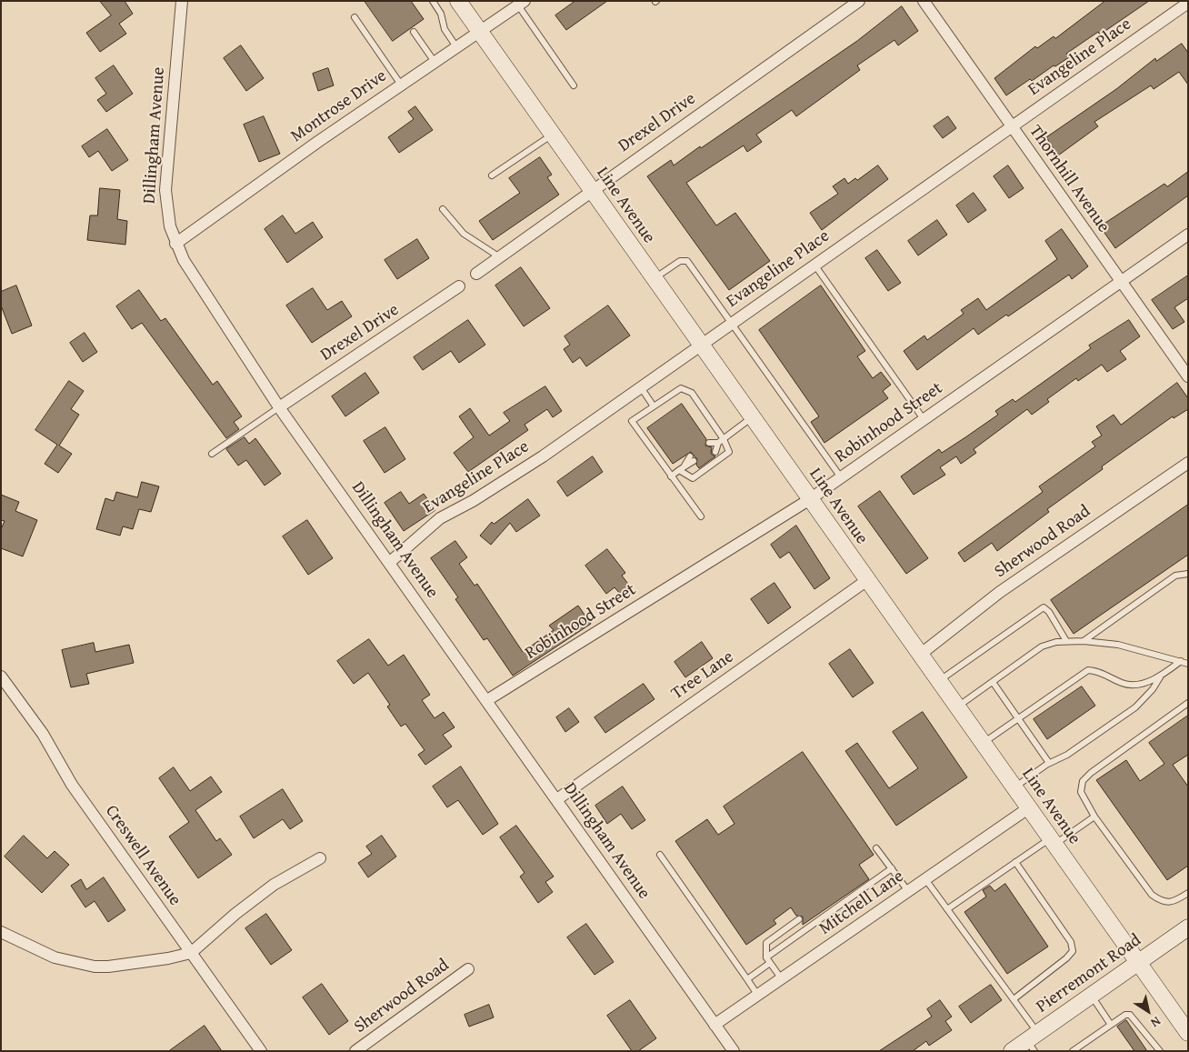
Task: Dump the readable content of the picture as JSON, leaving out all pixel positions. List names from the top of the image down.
{
  "streets": {
    "main road": ["Line Avenue", "Pierremont Road"],
    "street": [
      "Evangeline Place",
      "Montrose Drive",
      "Drexel Drive",
      "Dillingham Avenue",
      "Thornhill Avenue",
      "Robinhood Street",
      "Sherwood Road",
      "Tree Lane",
      "Creswell Avenue",
      "Mitchell Lane"
    ]
  },
  "crossings": [
    ["Evangeline Place", "Dillingham Avenue"],
    ["Evangeline Place", "Thornhill Avenue"],
    ["Evangeline Place", "Line Avenue"],
    ["Montrose Drive", "Dillingham Avenue"],
    ["Montrose Drive", "Line Avenue"],
    ["Drexel Drive", "Dillingham Avenue"],
    ["Drexel Drive", "Line Avenue"],
    ["Dillingham Avenue", "Robinhood Street"],
    ["Dillingham Avenue", "Tree Lane"],
    ["Dillingham Avenue", "Mitchell Lane"],
    ["Thornhill Avenue", "Robinhood Street"],
    ["Line Avenue", "Robinhood Street"],
    ["Line Avenue", "Sherwood Road"],
    ["Line Avenue", "Tree Lane"],
    ["Line Avenue", "Mitchell Lane"],
    ["Line Avenue", "Pierremont Road"]
  ],
  "north": "bottom right"
}
